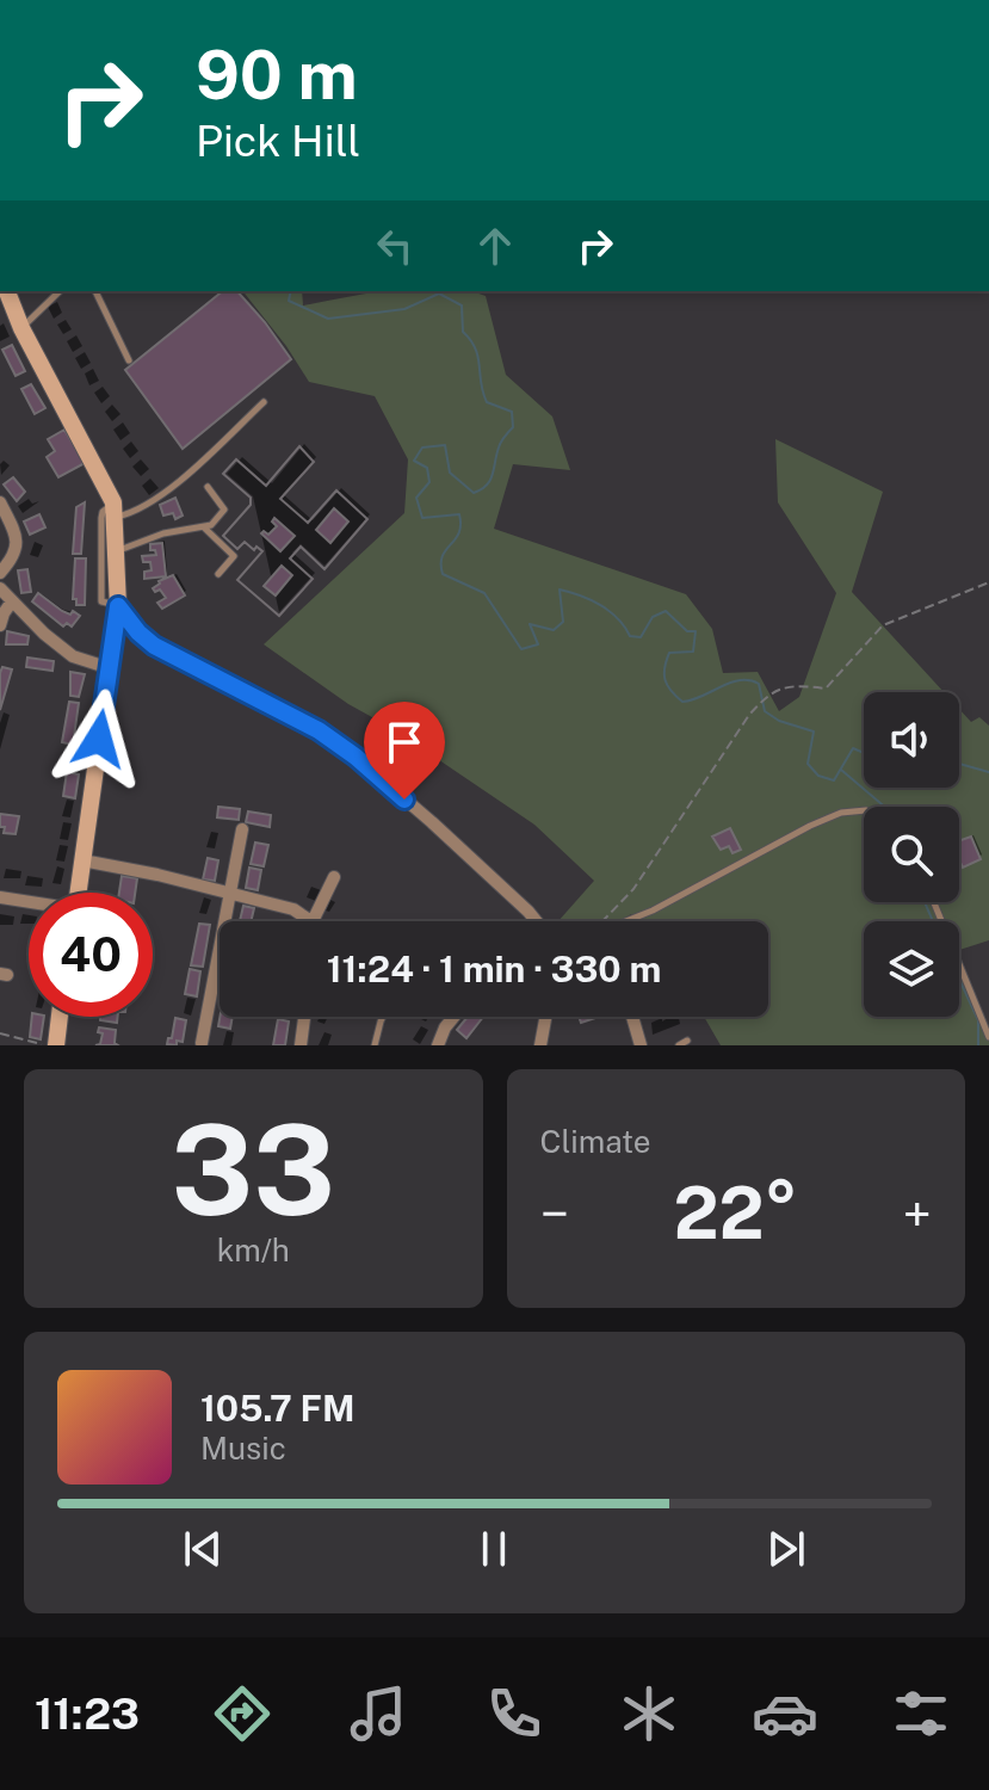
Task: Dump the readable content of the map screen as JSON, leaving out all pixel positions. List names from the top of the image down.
{
  "page": {
    "turn": ["90 m", "Pick Hill"],
    "limit": "40",
    "trip": "11:24 · 1 min · 330 m",
    "tile": [
      ["33", "km/h"],
      "Climate"
    ],
    "heat": ["−", "22°", "+"],
    "song": ["105.7 FM", "Music"],
    "tabs": "11:23"
  }
}
